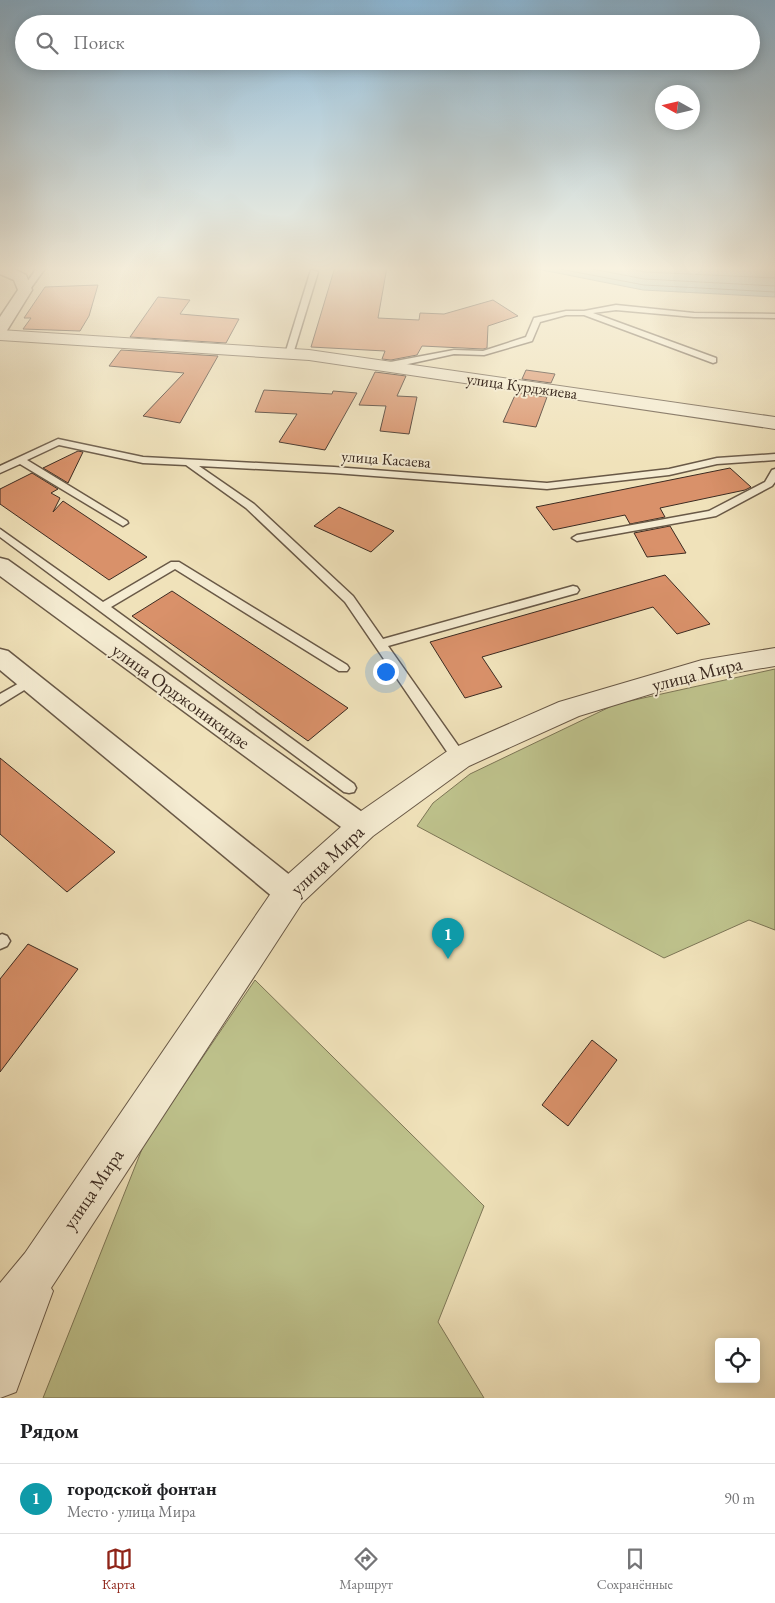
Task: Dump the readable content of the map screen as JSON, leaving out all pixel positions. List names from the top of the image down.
{
  "streets": {
    "street": ["улица Курджиева", "улица Мира", "улица Орджоникидзе"],
    "lane": ["улица Касаева"]
  },
  "crossings": [
    ["улица Мира", "улица Орджоникидзе"]
  ],
  "north": "left",
  "page": {
    "search": "Поиск",
    "pins": "1",
    "heading": "Рядом",
    "list": [
      {
        "mark": "1",
        "name": "городской фонтан",
        "note": "Место · улица Мира",
        "value": "90 m"
      }
    ],
    "nav": ["Карта", "Маршрут", "Сохранённые"]
  }
}
